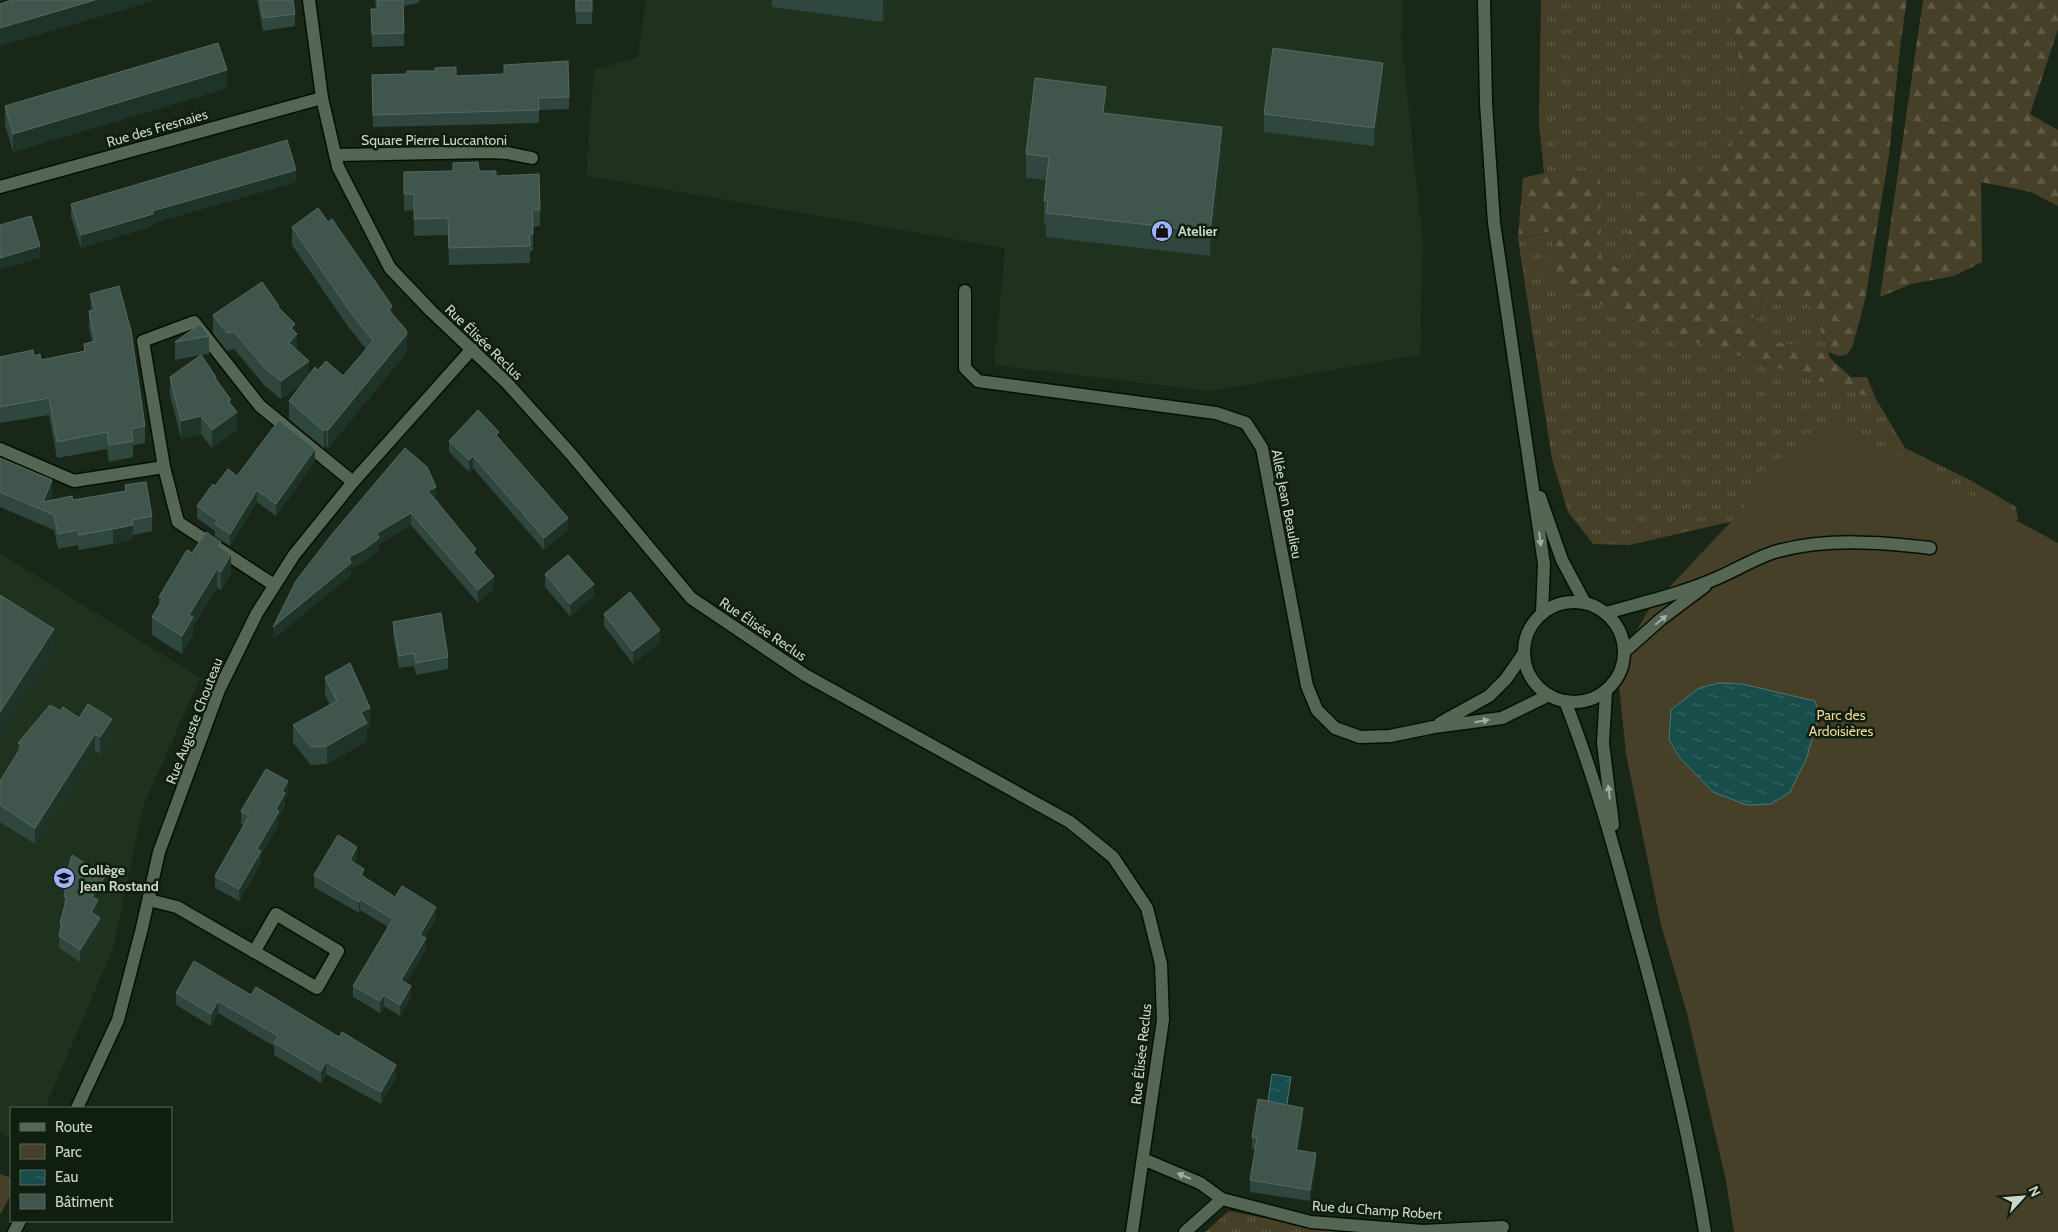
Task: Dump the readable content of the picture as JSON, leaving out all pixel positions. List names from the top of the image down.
{
  "streets": {
    "street": [
      "Rue des Fresnaies",
      "Square Pierre Luccantoni",
      "Rue Élisée Reclus",
      "Allée Jean Beaulieu",
      "Rue Auguste Chouteau",
      "Rue du Champ Robert"
    ]
  },
  "crossings": [
    ["Rue des Fresnaies", "Rue Élisée Reclus"],
    ["Square Pierre Luccantoni", "Rue Élisée Reclus"],
    ["Rue Élisée Reclus", "Rue Auguste Chouteau"],
    ["Rue Élisée Reclus", "Rue du Champ Robert"]
  ],
  "parks": ["Parc des Ardoisières"],
  "places": {
    "shop": ["Atelier"],
    "school or university": ["Collège Jean Rostand"]
  },
  "legend": [
    "Route",
    "Parc",
    "Eau",
    "Bâtiment"
  ],
  "north": "top right"
}
